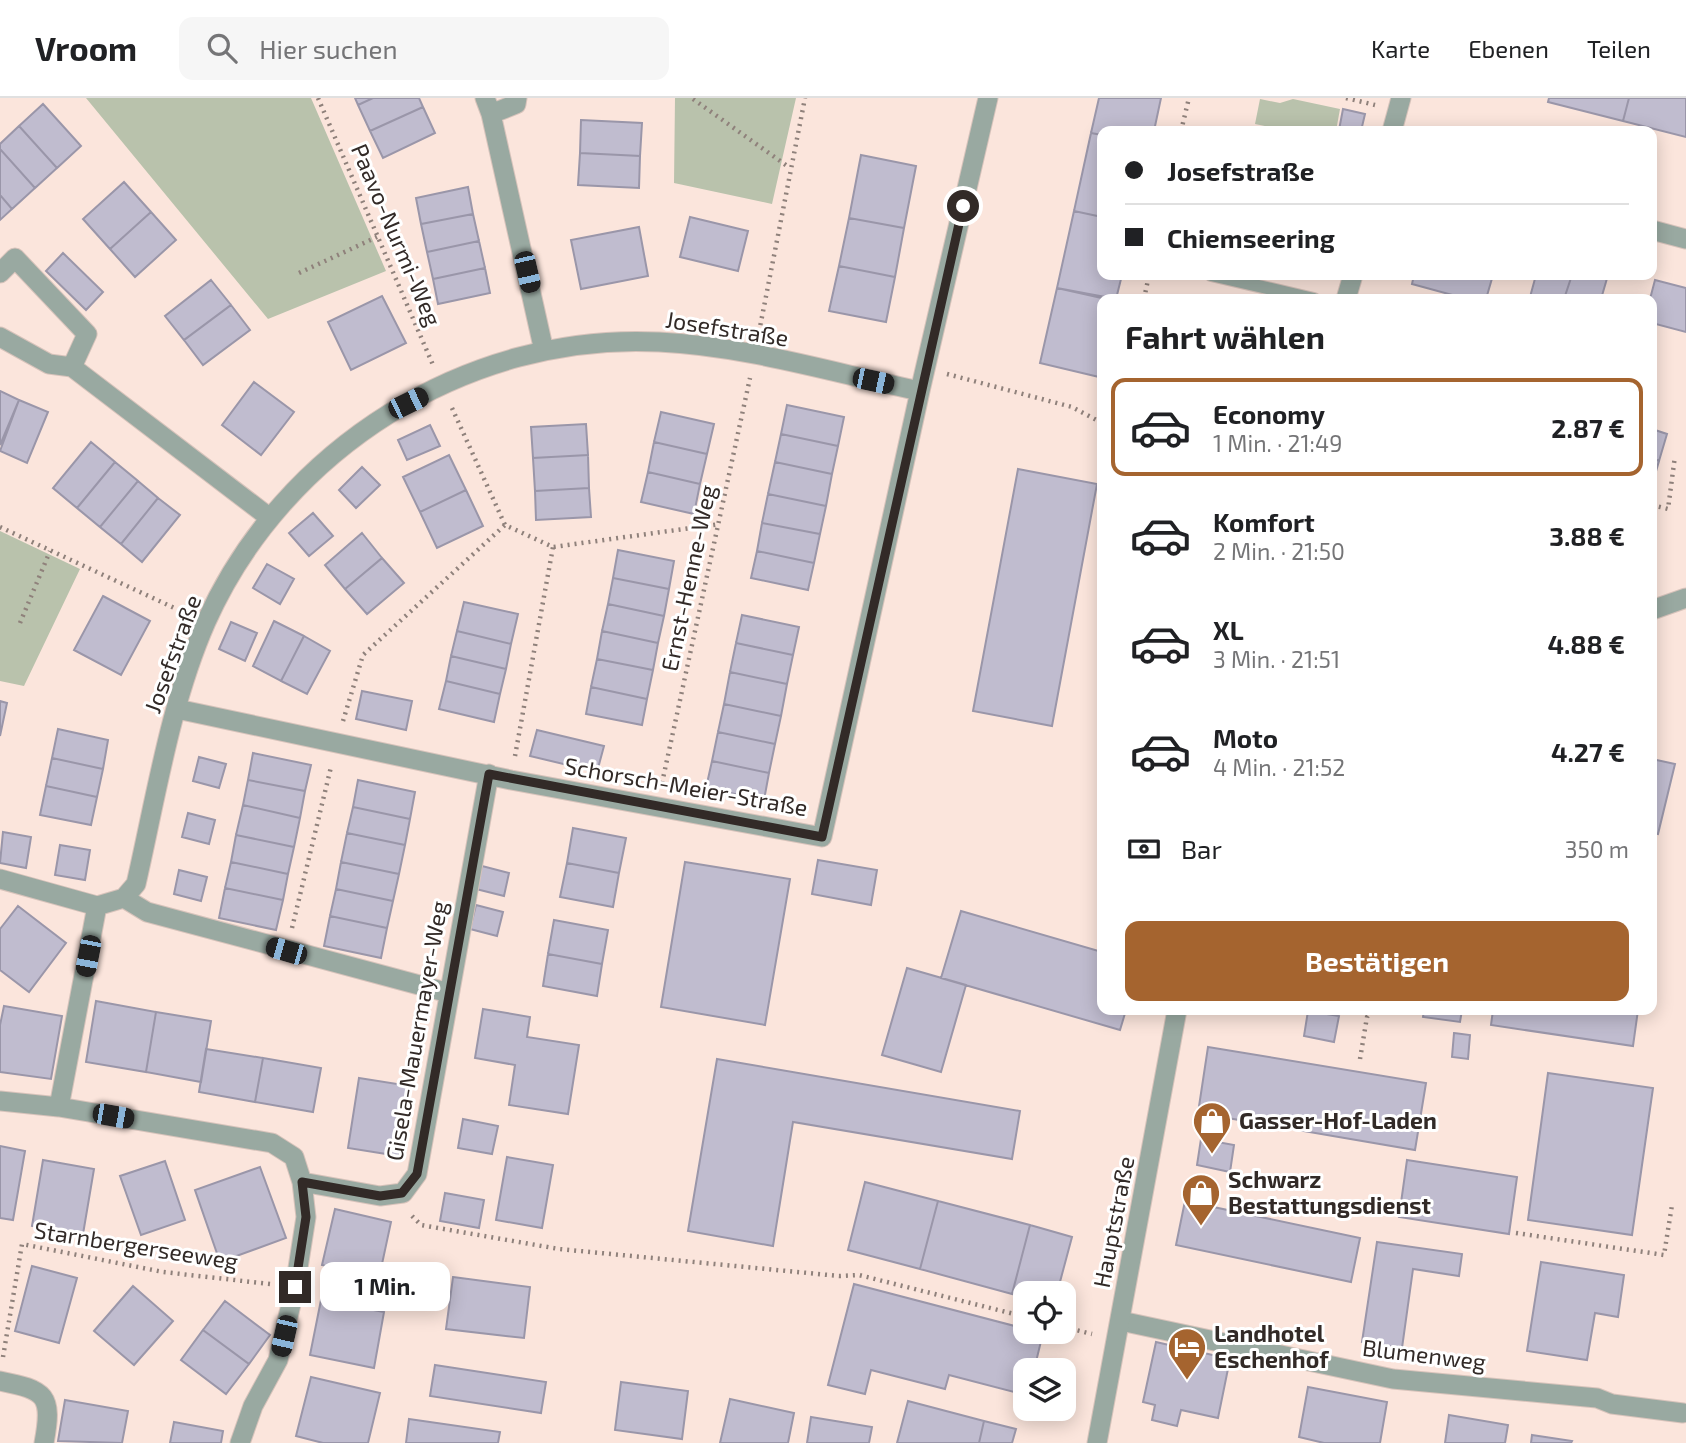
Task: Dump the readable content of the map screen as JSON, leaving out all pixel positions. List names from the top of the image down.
{
  "streets": {
    "street": [
      "Josefstraße",
      "Schorsch-Meier-Straße",
      "Gisela-Mauermayer-Weg",
      "Hauptstraße",
      "Blumenweg"
    ],
    "path": ["Paavo-Nurmi-Weg", "Ernst-Henne-Weg", "Starnbergerseeweg"]
  },
  "crossings": [
    ["Paavo-Nurmi-Weg", "Josefstraße"],
    ["Josefstraße", "Ernst-Henne-Weg"],
    ["Josefstraße", "Schorsch-Meier-Straße"],
    ["Ernst-Henne-Weg", "Schorsch-Meier-Straße"],
    ["Schorsch-Meier-Straße", "Gisela-Mauermayer-Weg"],
    ["Hauptstraße", "Blumenweg"]
  ],
  "places": {
    "shop": ["Gasser-Hof-Laden", "Schwarz Bestattungsdienst"],
    "hotel": ["Landhotel Eschenhof"]
  },
  "page": {
    "header": "Vroom",
    "search": "Hier suchen",
    "nav": ["Karte", "Ebenen", "Teilen"],
    "banner": ["Josefstraße", "Chiemseering"],
    "heading": "Fahrt wählen",
    "list": [
      {
        "name": "Economy",
        "note": "1 Min. · 21:49",
        "value": "2.87 €"
      },
      {
        "name": "Komfort",
        "note": "2 Min. · 21:50",
        "value": "3.88 €"
      },
      {
        "name": "XL",
        "note": "3 Min. · 21:51",
        "value": "4.88 €"
      },
      {
        "name": "Moto",
        "note": "4 Min. · 21:52",
        "value": "4.27 €"
      }
    ],
    "pay": ["Bar", "350 m"],
    "buttons": "Bestätigen",
    "bubble": "1 Min."
  }
}
